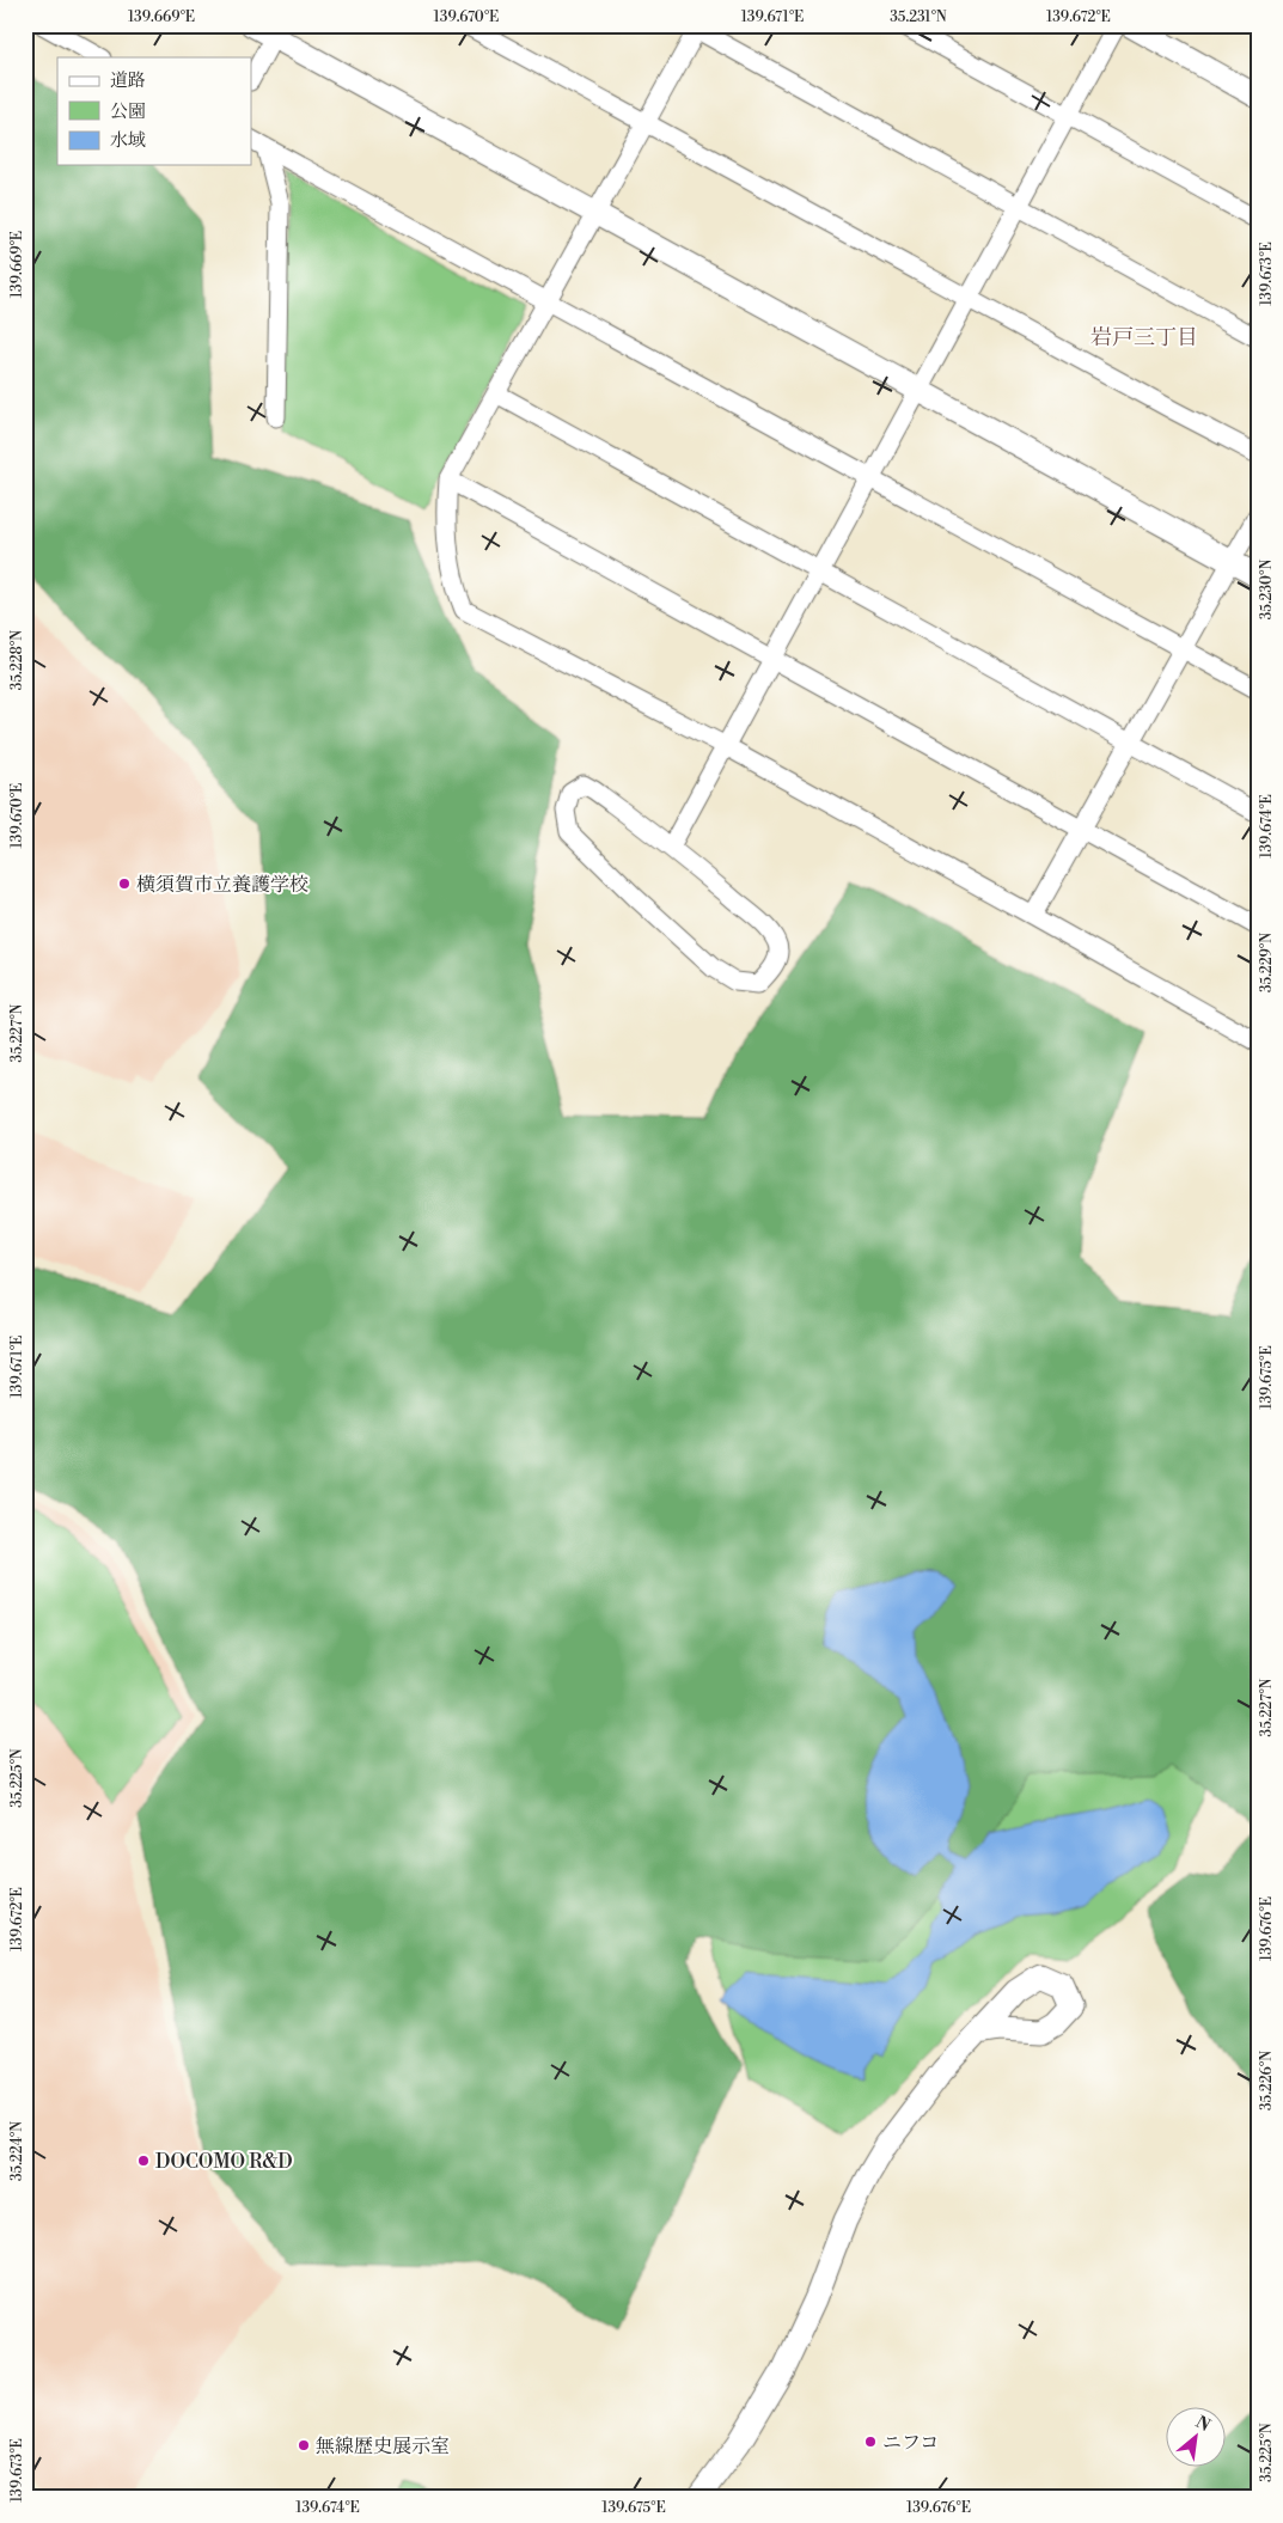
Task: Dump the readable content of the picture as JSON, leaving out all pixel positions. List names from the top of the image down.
{
  "districts": ["岩戸三丁目"],
  "places": [
    "横須賀市立養護学校",
    "DOCOMO R&D",
    "ニフコ",
    "無線歴史展示室"
  ],
  "legend": ["道路", "公園", "水域"],
  "north": "top right",
  "coordinates": [
    "139.669°E",
    "139.670°E",
    "139.671°E",
    "35.231°N",
    "139.672°E",
    "139.673°E",
    "35.230°N",
    "35.228°N",
    "139.674°E",
    "35.229°N",
    "35.227°N",
    "139.675°E",
    "35.225°N",
    "139.676°E",
    "35.226°N",
    "35.224°N"
  ]
}
